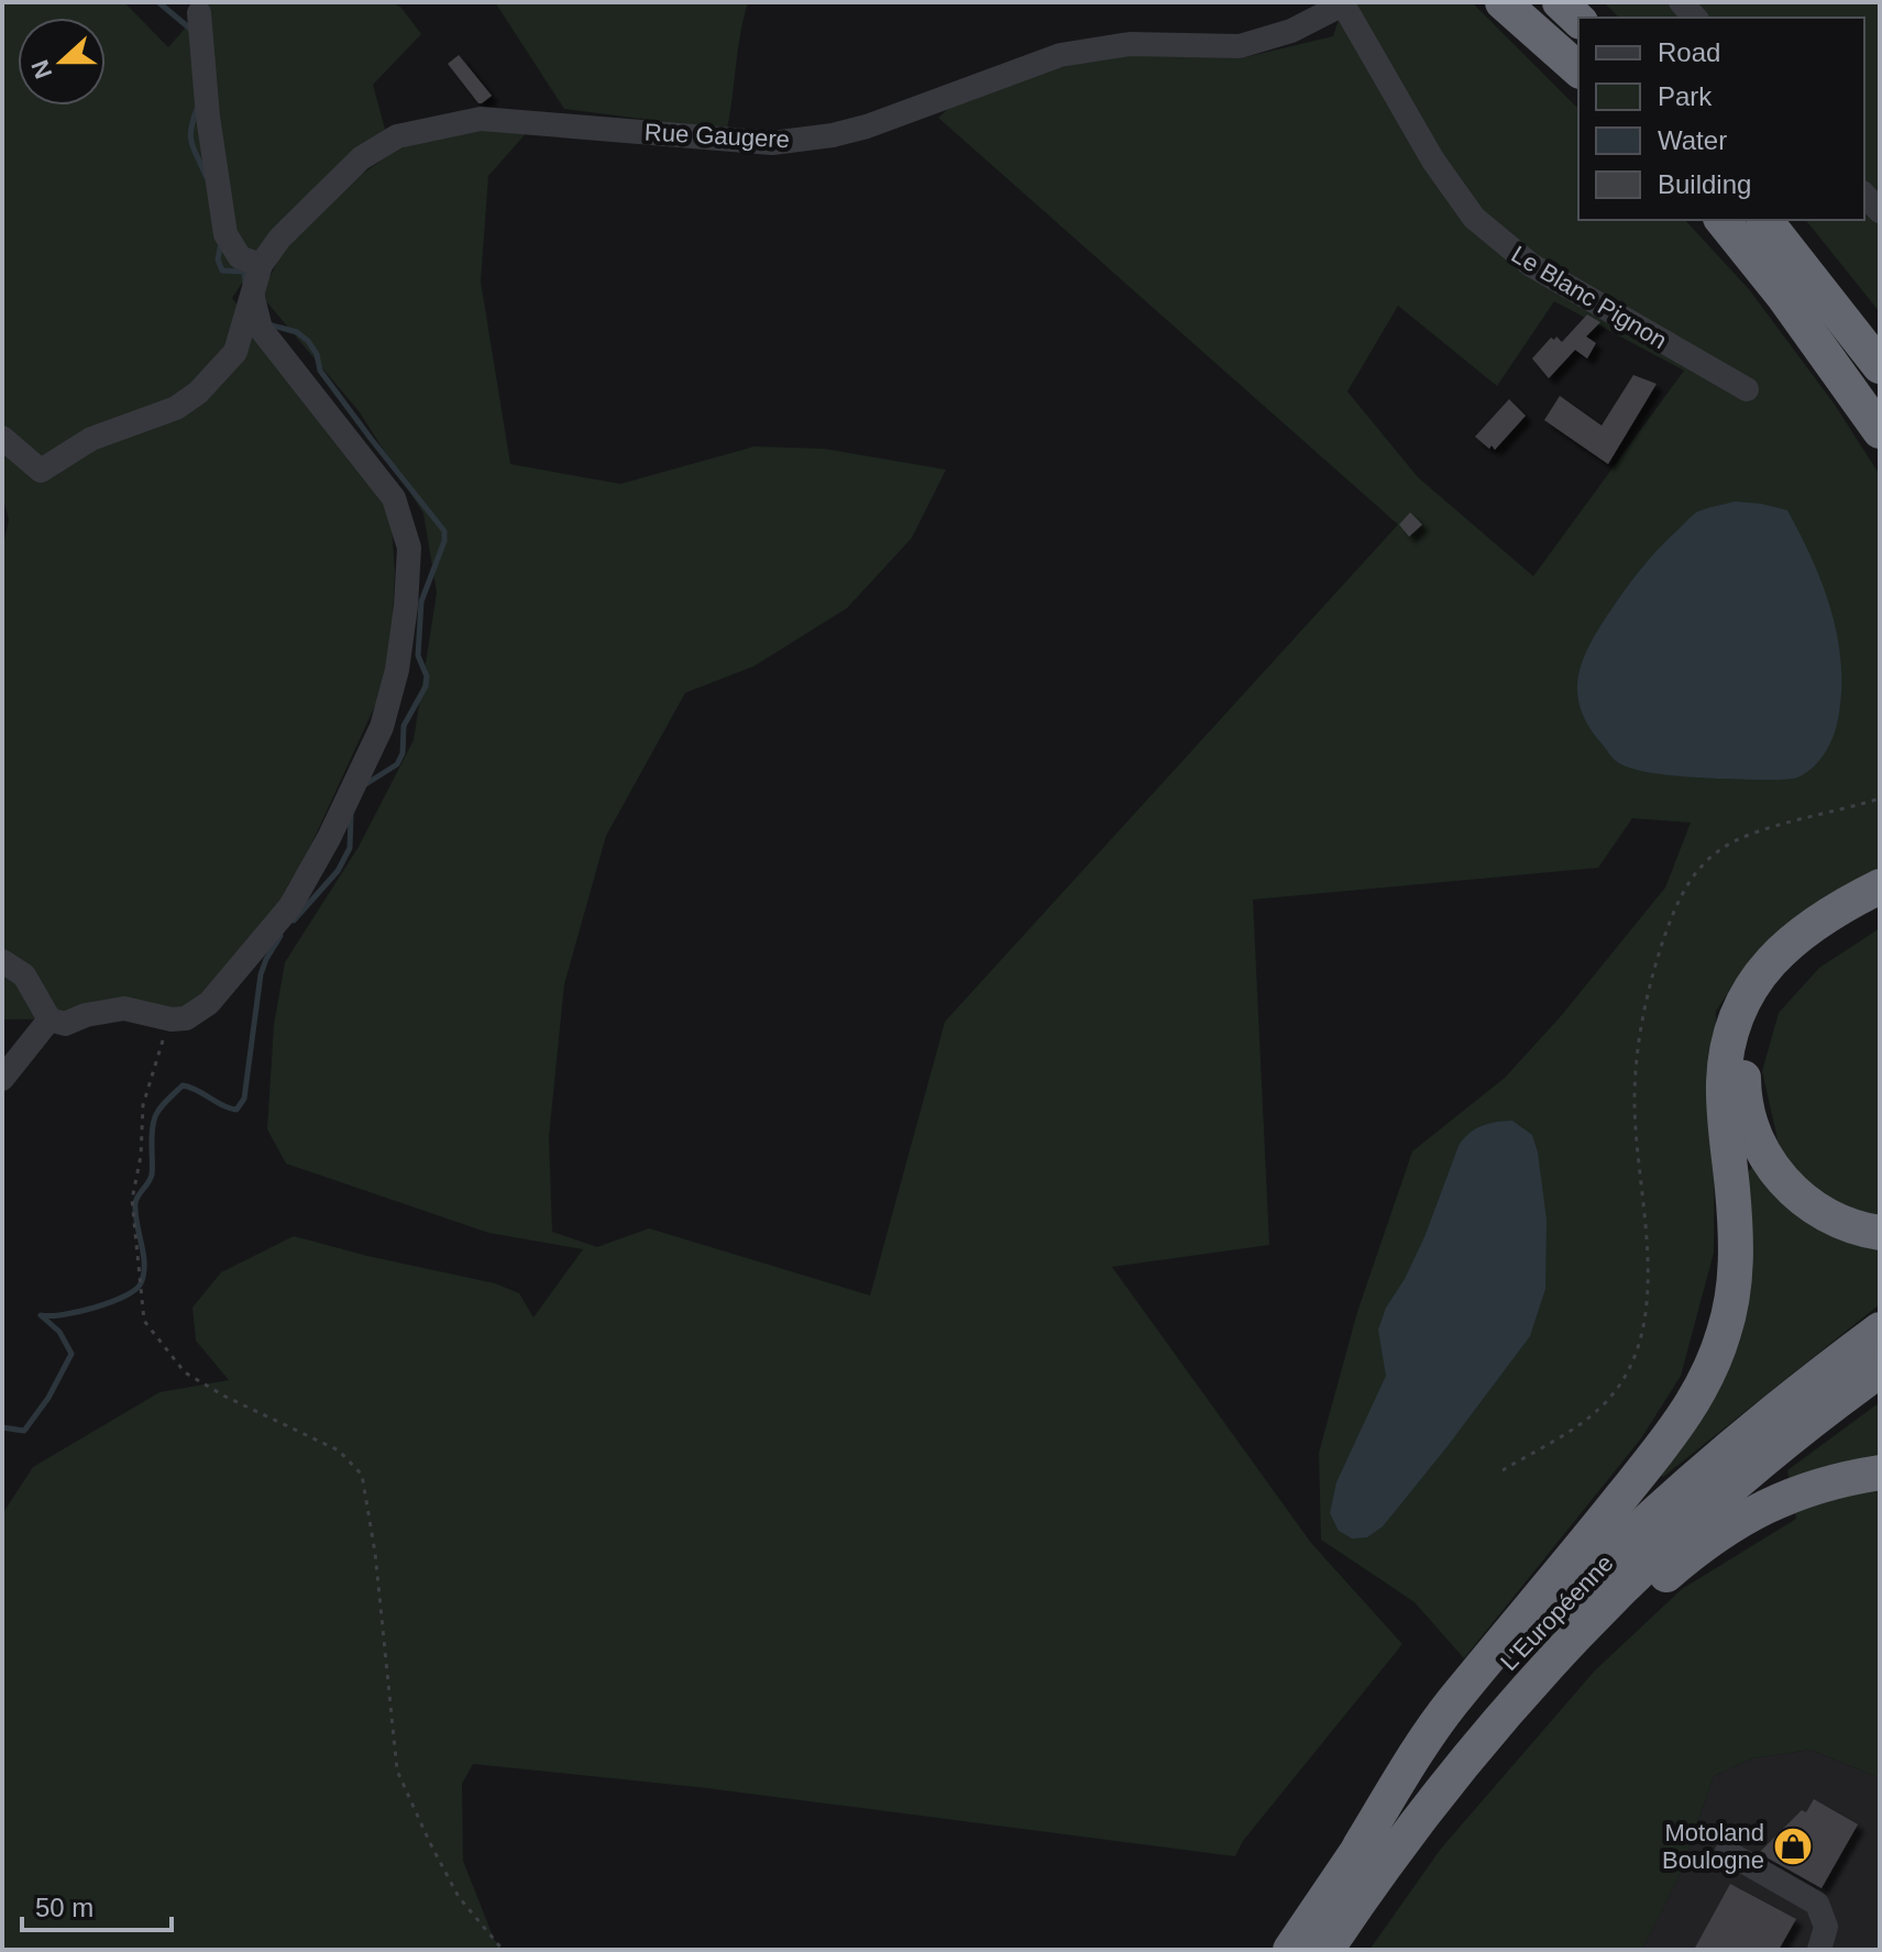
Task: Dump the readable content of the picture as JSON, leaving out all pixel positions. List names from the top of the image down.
{
  "streets": {
    "highway": ["L'Européenne"],
    "street": ["Rue Gaugere", "Le Blanc Pignon"]
  },
  "crossings": [
    ["Rue Gaugere", "Le Blanc Pignon"]
  ],
  "places": {
    "shop": ["Motoland Boulogne"]
  },
  "legend": [
    "Road",
    "Park",
    "Water",
    "Building"
  ],
  "scale_bar": "50 m",
  "north": "left"
}
